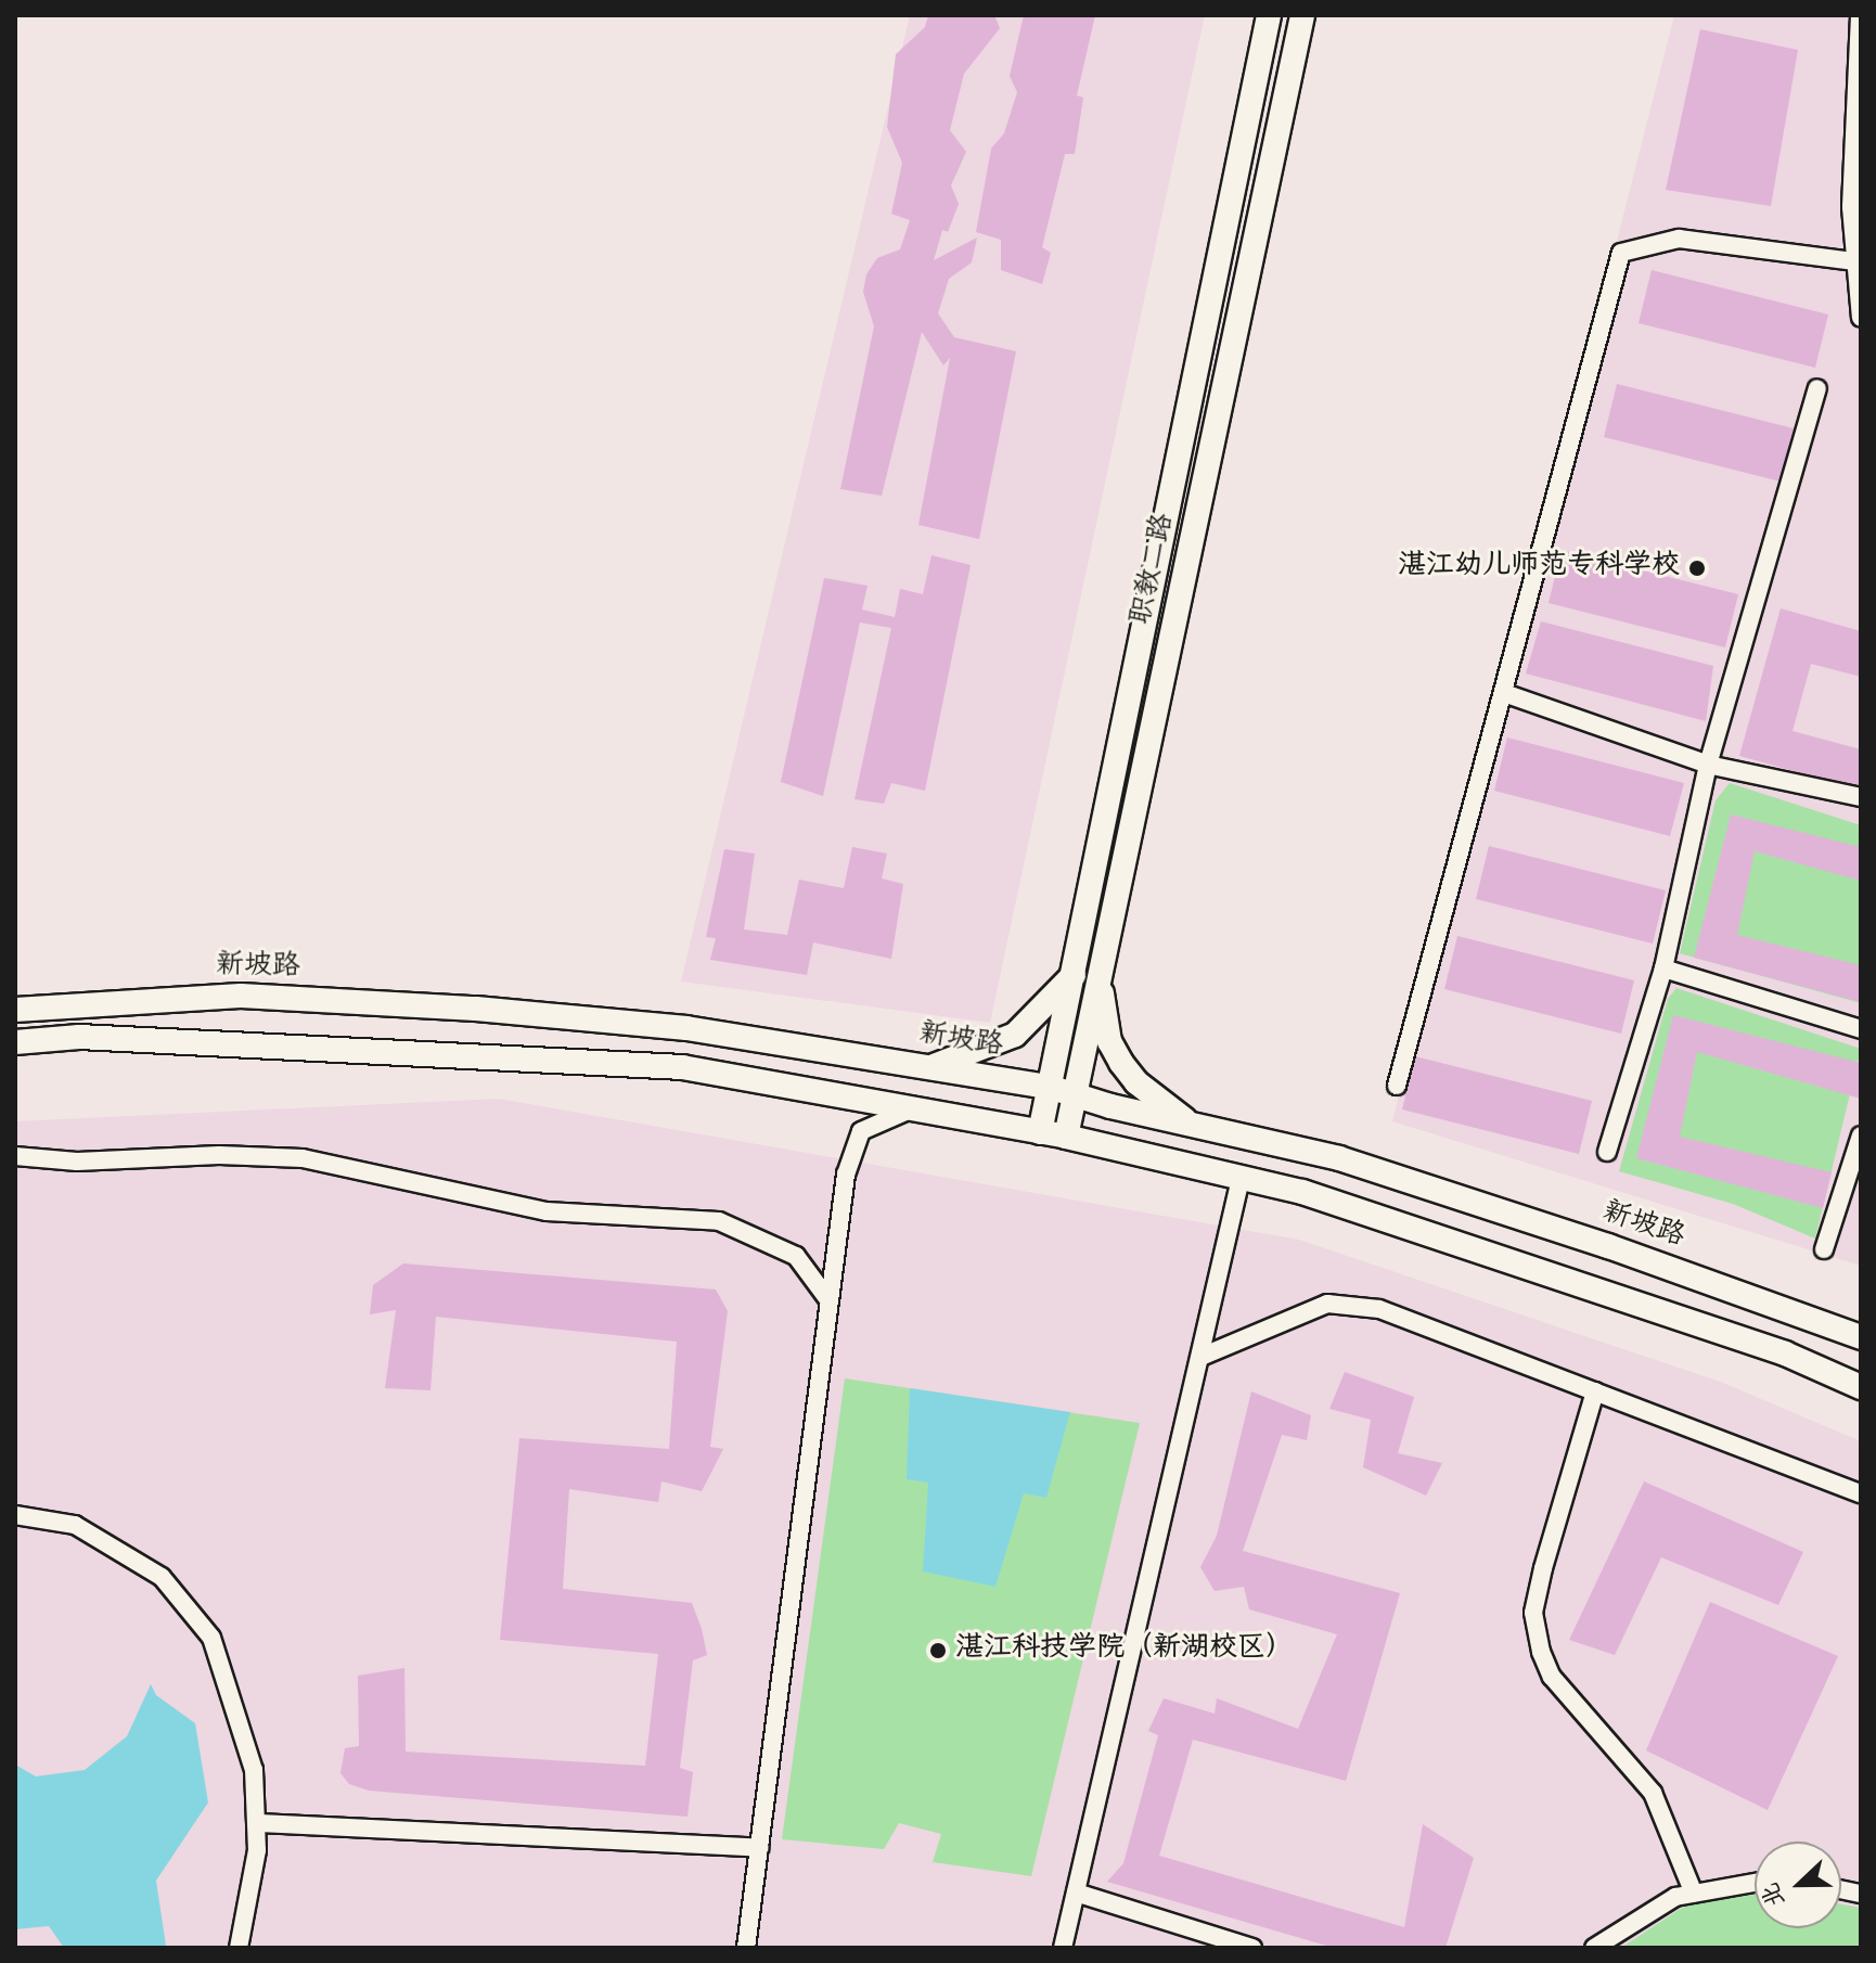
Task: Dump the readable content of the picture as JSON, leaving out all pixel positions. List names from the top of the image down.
{
  "streets": {
    "street": ["职教二路", "新坡路"]
  },
  "crossings": [
    ["职教二路", "新坡路"]
  ],
  "places": ["湛江幼儿师范专科学校", "湛江科技学院（新湖校区）"],
  "north": "left"
}
